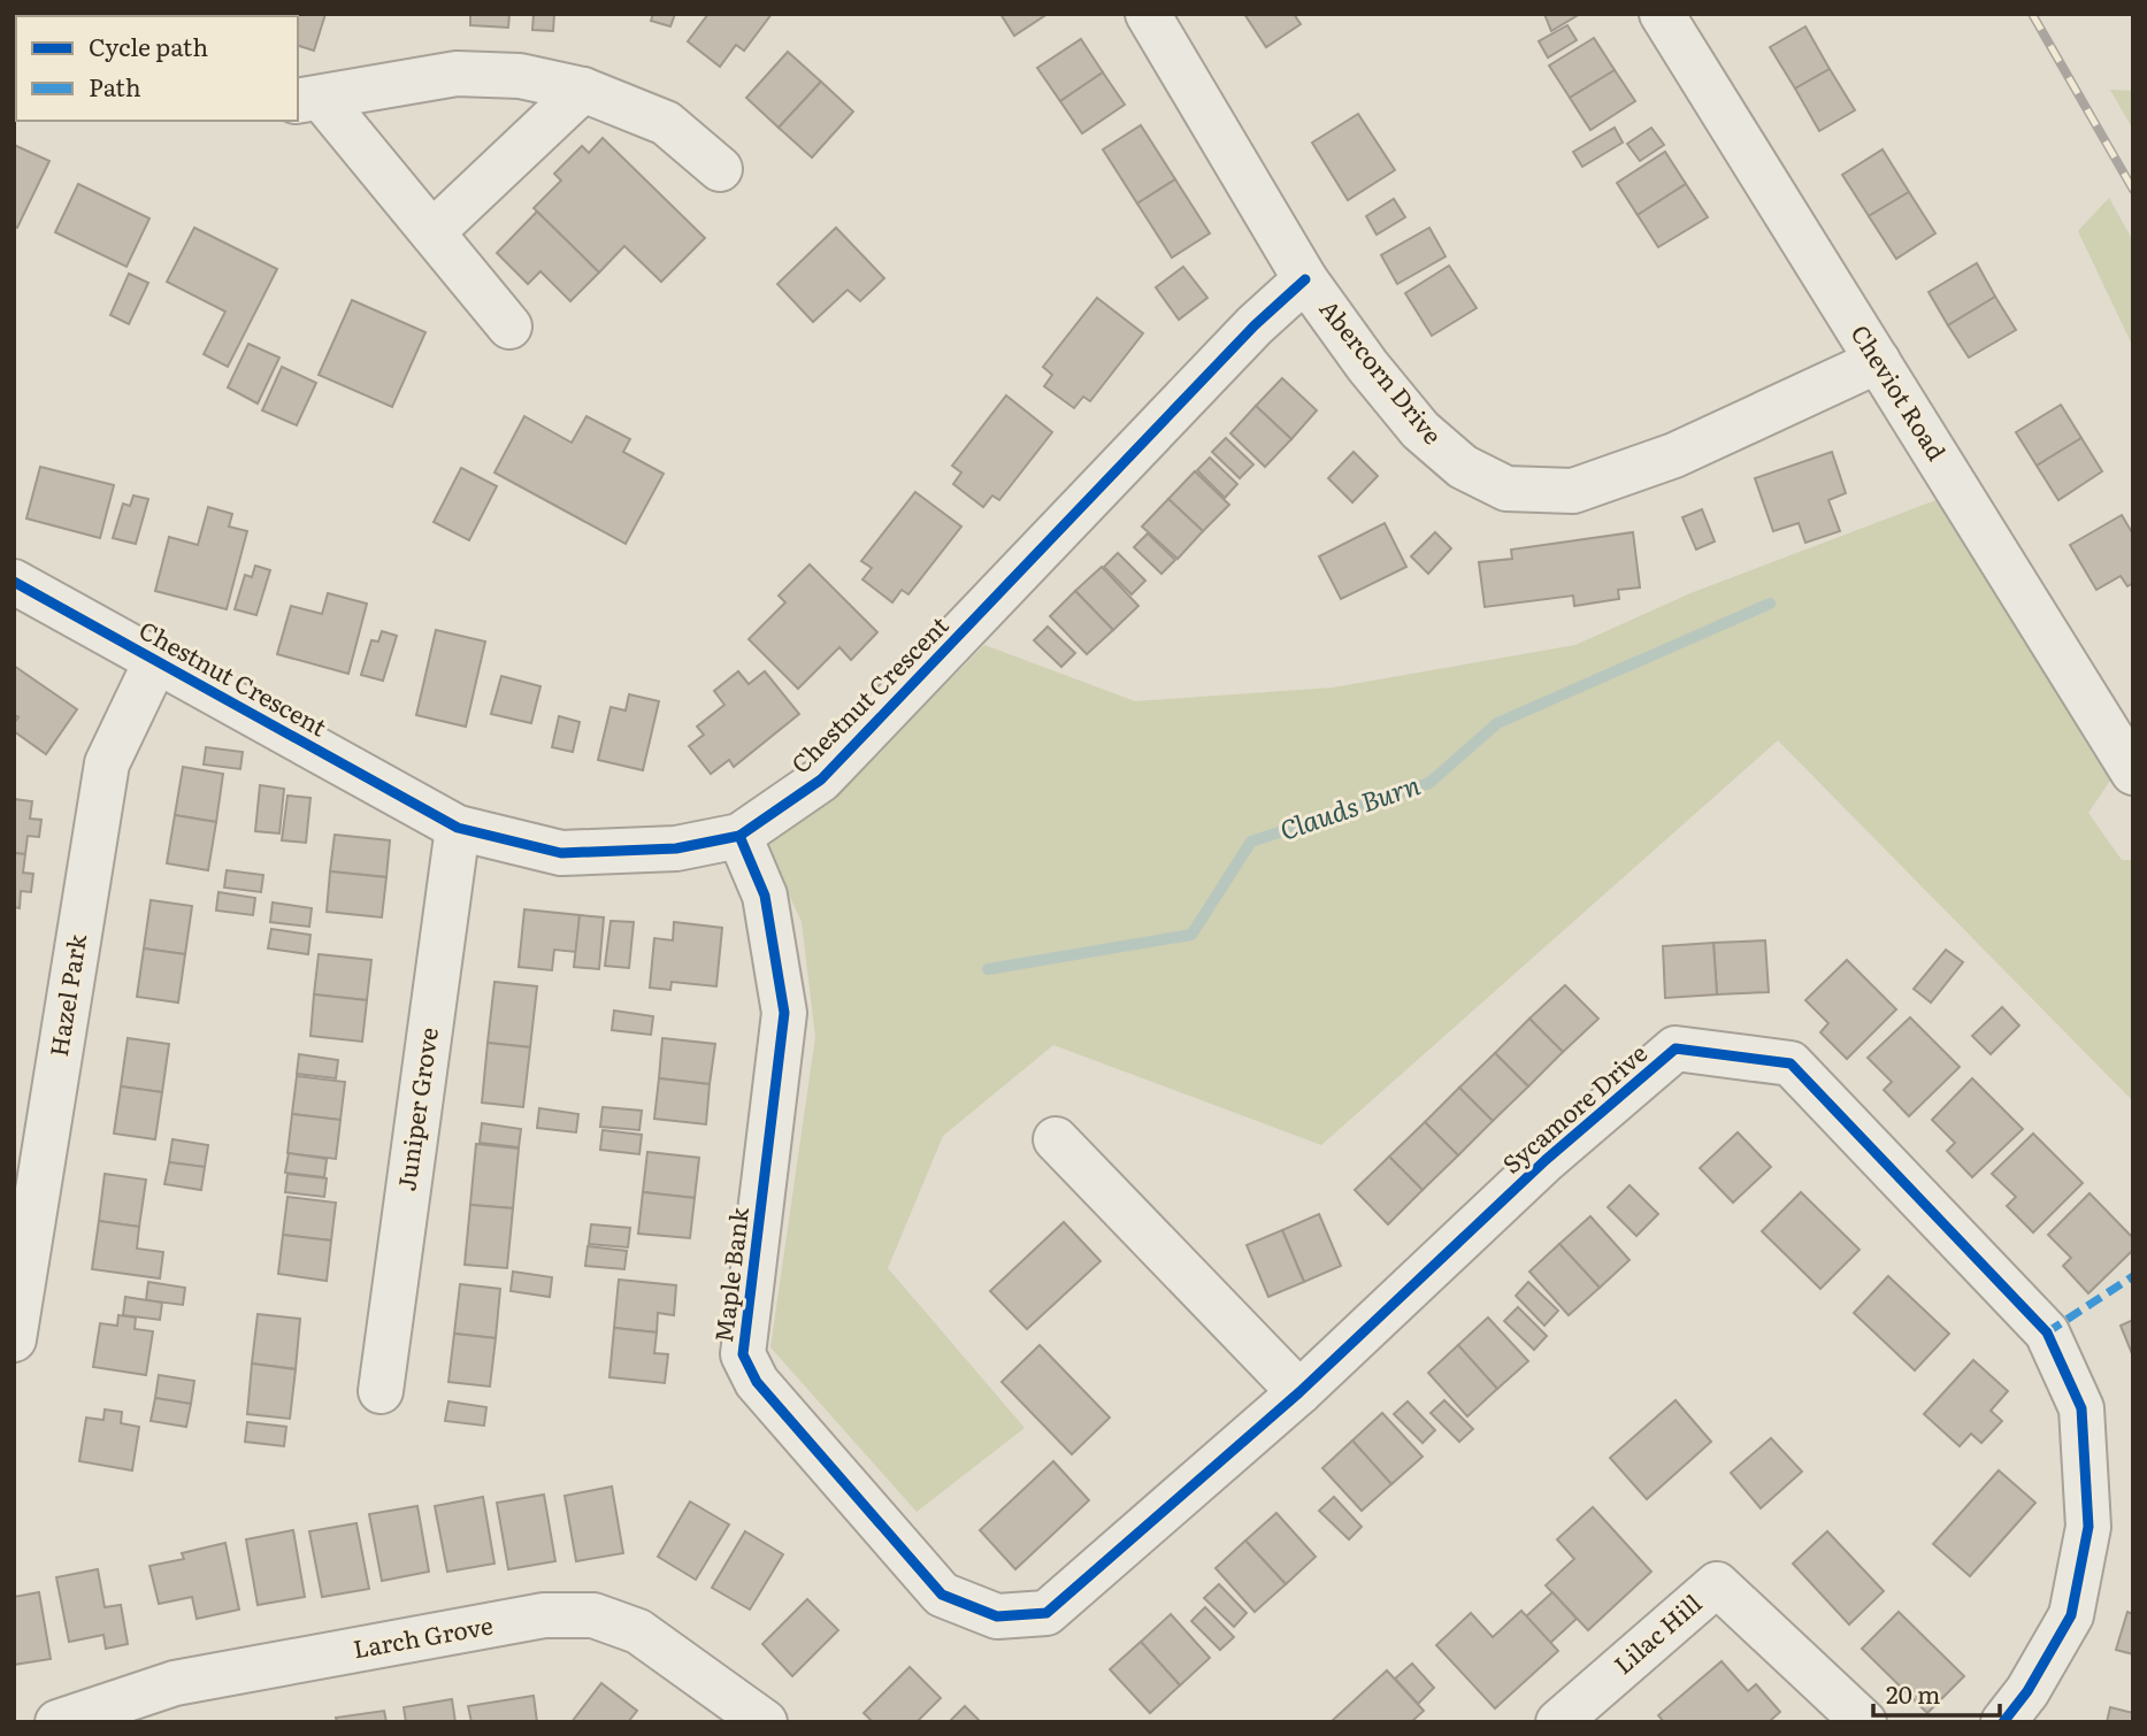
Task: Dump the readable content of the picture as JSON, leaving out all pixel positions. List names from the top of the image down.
{
  "streets": {
    "street": [
      "Abercorn Drive",
      "Cheviot Road",
      "Chestnut Crescent",
      "Hazel Park",
      "Juniper Grove",
      "Sycamore Drive",
      "Maple Bank",
      "Lilac Hill",
      "Larch Grove"
    ]
  },
  "crossings": [
    ["Abercorn Drive", "Cheviot Road"],
    ["Abercorn Drive", "Chestnut Crescent"],
    ["Chestnut Crescent", "Hazel Park"],
    ["Chestnut Crescent", "Juniper Grove"],
    ["Chestnut Crescent", "Maple Bank"],
    ["Sycamore Drive", "Maple Bank"]
  ],
  "water": ["Clauds Burn"],
  "legend": ["Cycle path", "Path"],
  "scale_bar": "20 m"
}
